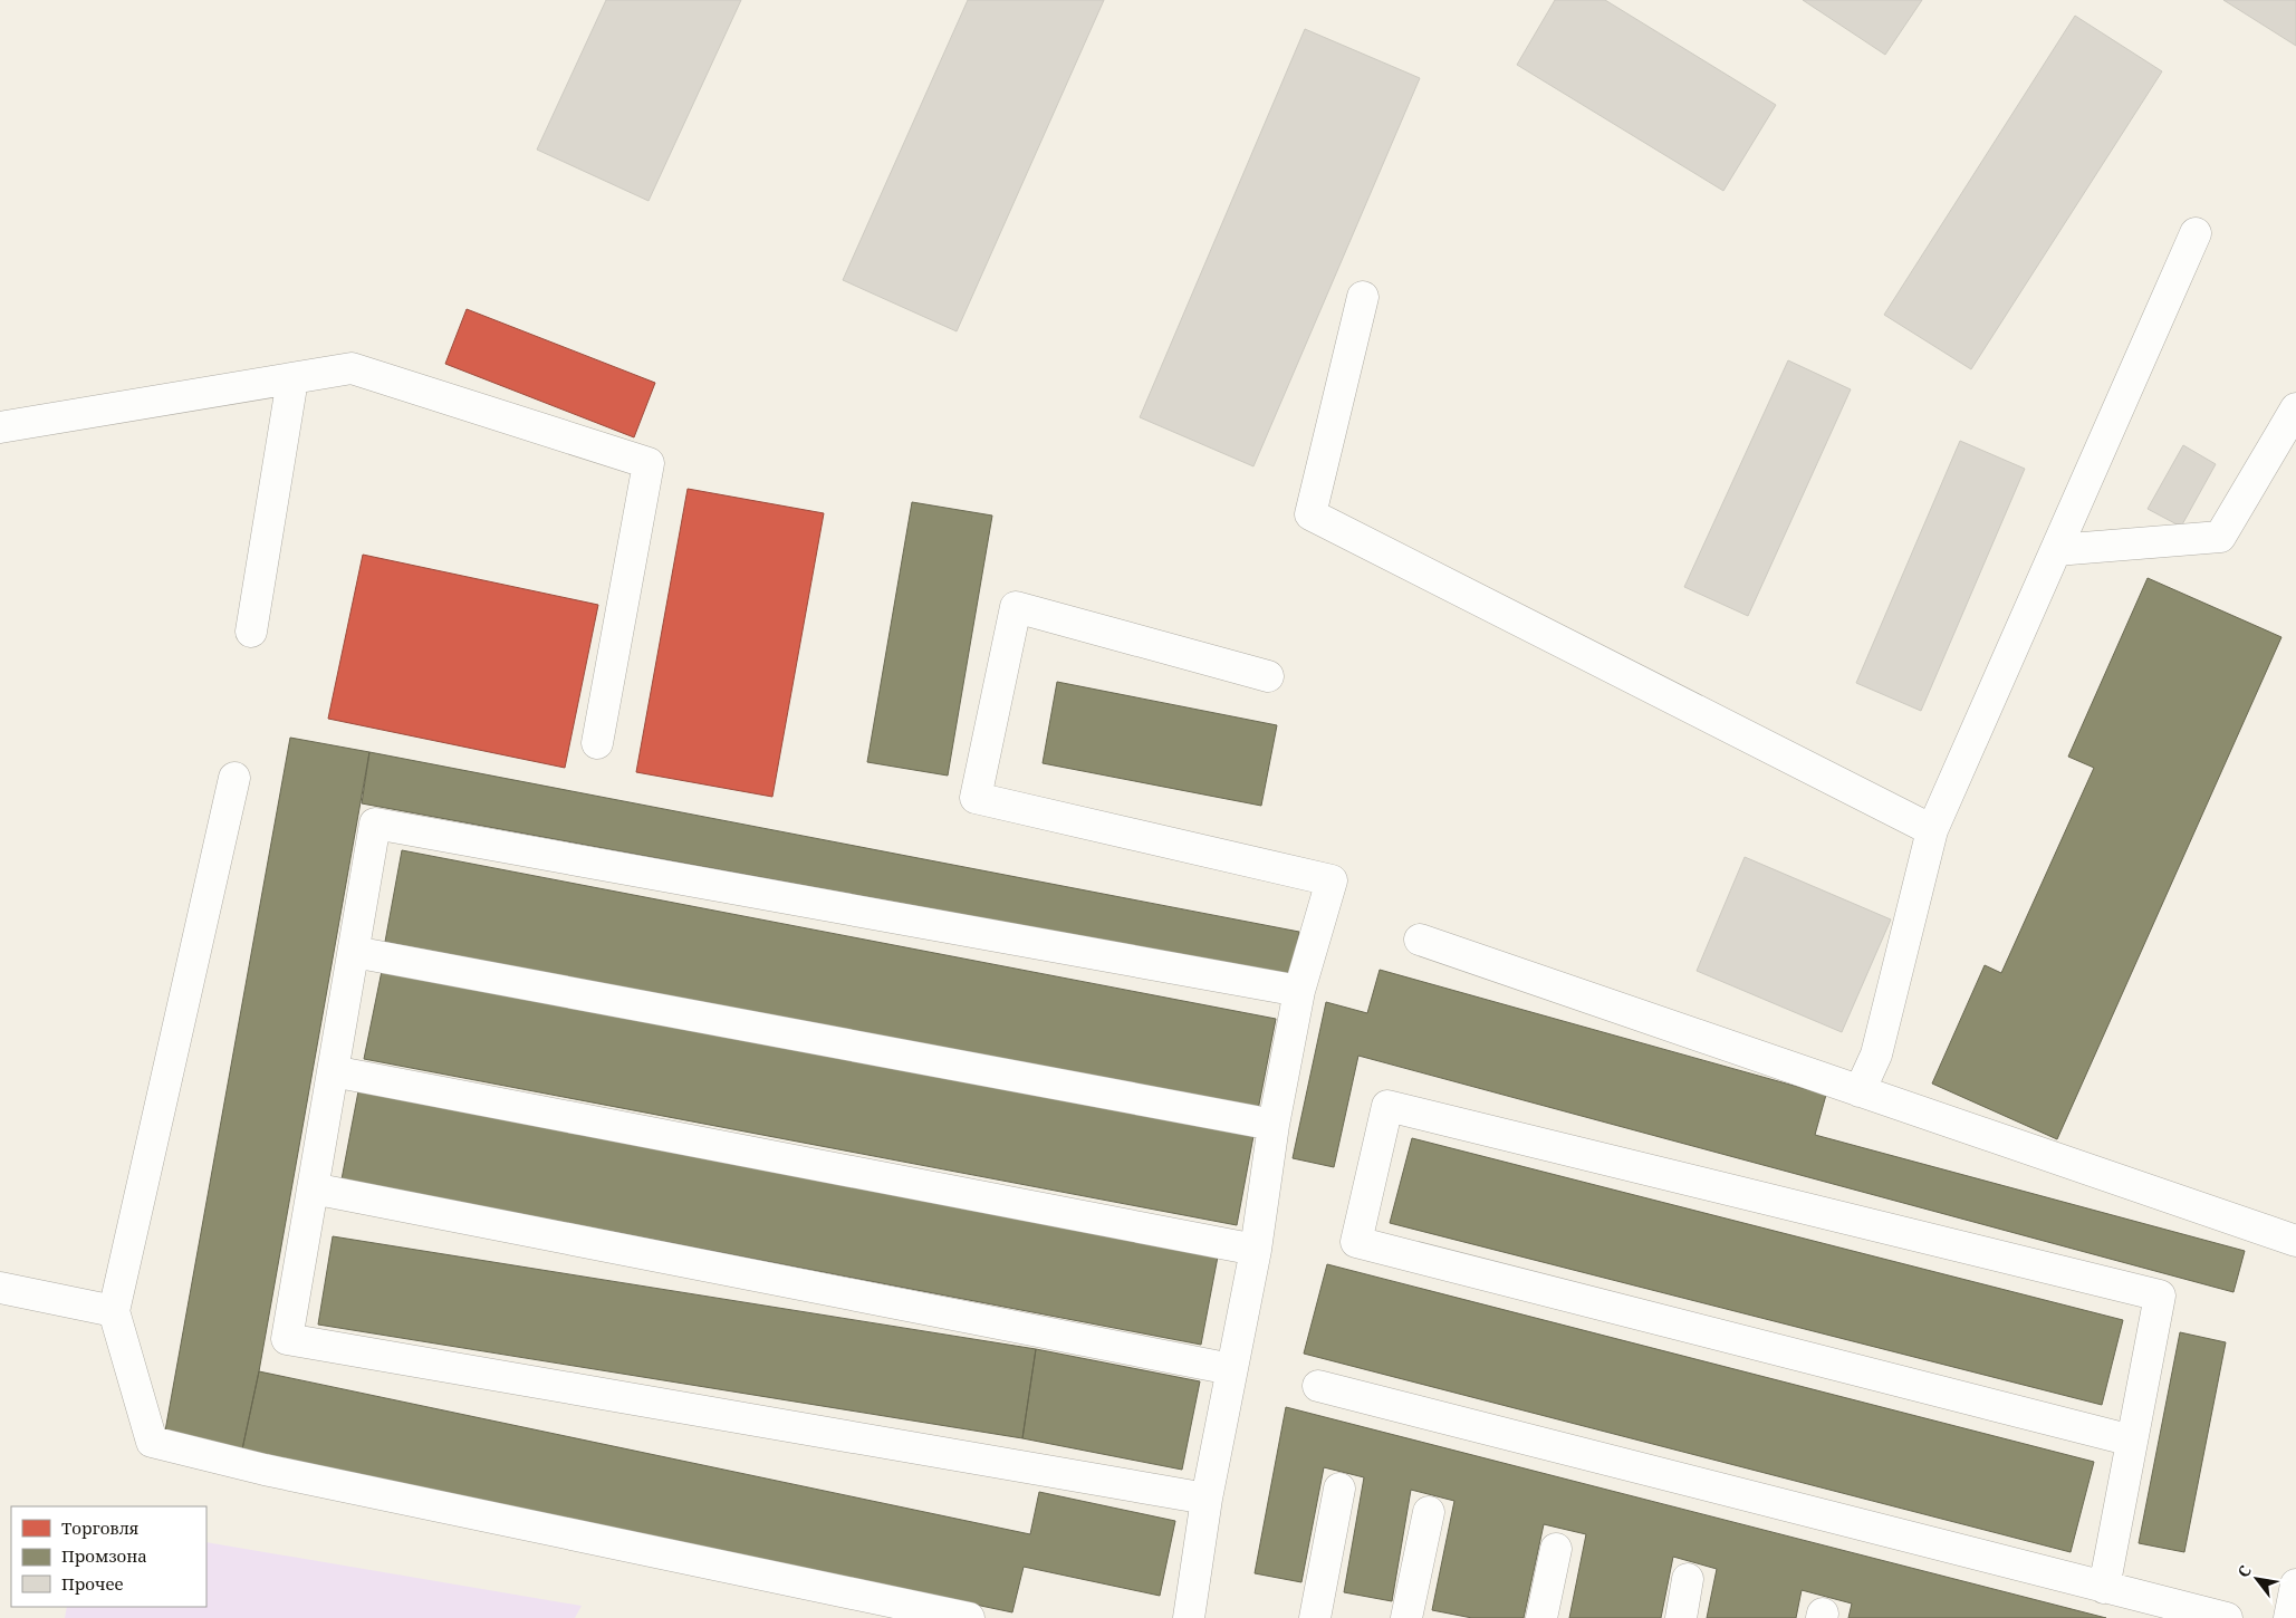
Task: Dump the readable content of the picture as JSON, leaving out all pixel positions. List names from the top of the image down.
{
  "legend": ["Торговля", "Промзона", "Прочее"],
  "north": "top left"
}
